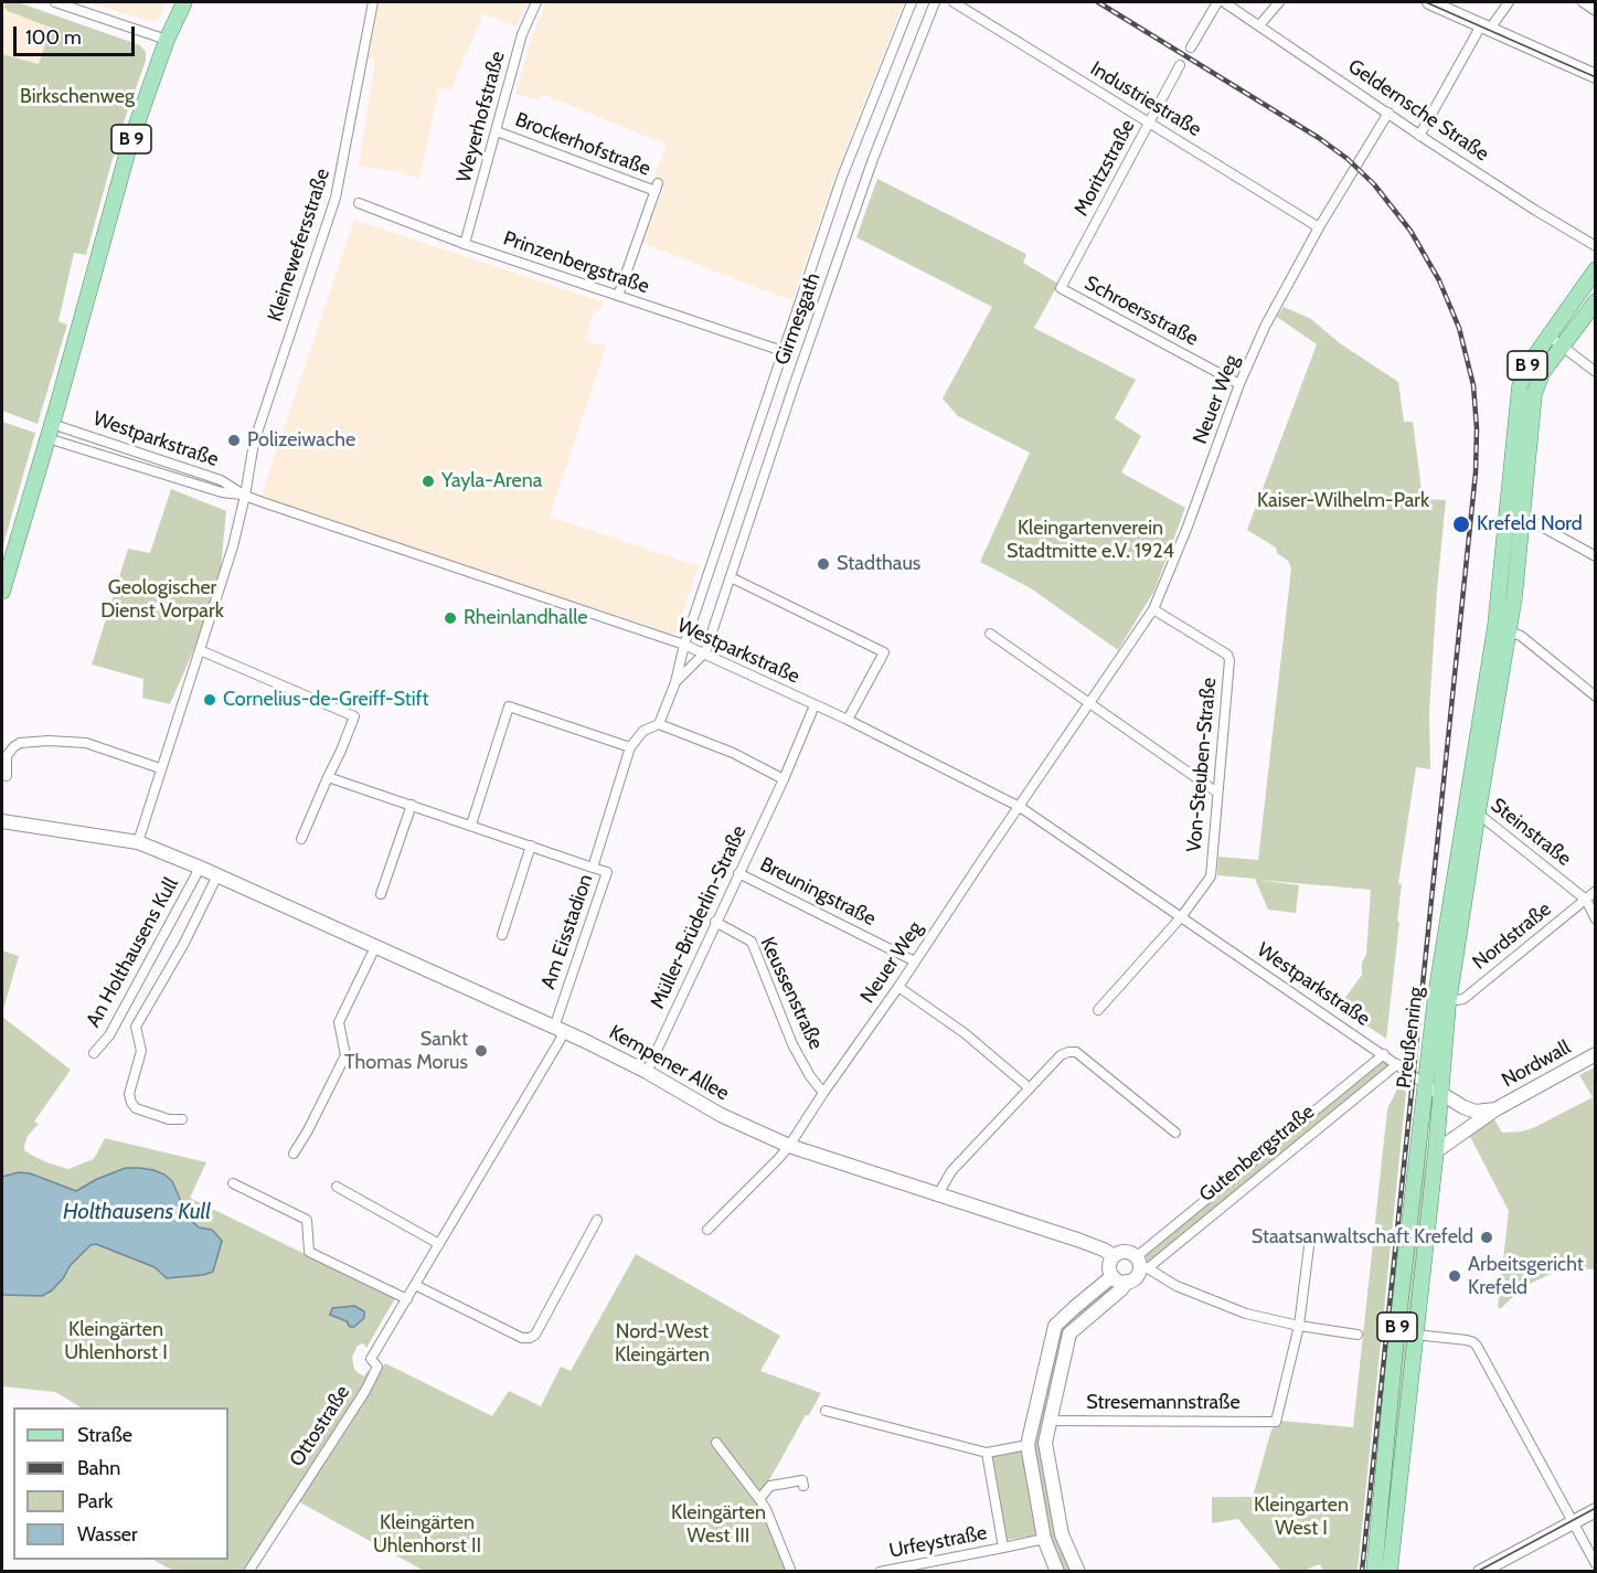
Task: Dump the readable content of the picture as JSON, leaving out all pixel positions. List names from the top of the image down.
{
  "streets": {
    "main road": ["B 9", "Preußenring"],
    "street": [
      "Industriestraße",
      "Geldernsche Straße",
      "Weyerhofstraße",
      "Brockerhofstraße",
      "Moritzstraße",
      "Kleinewefersstraße",
      "Prinzenbergstraße",
      "Schroersstraße",
      "Girmesgath",
      "Neuer Weg",
      "Westparkstraße",
      "Von-Steuben-Straße",
      "Steinstraße",
      "Breuningstraße",
      "Müller-Brüderlin-Straße",
      "Am Eisstadion",
      "Nordstraße",
      "An Holthausens Kull",
      "Keussenstraße",
      "Kempener Allee",
      "Nordwall",
      "Gutenbergstraße",
      "Stresemannstraße",
      "Ottostraße",
      "Urfeystraße"
    ]
  },
  "crossings": [
    ["Industriestraße", "Moritzstraße"],
    ["Industriestraße", "Neuer Weg"],
    ["Geldernsche Straße", "Neuer Weg"],
    ["Weyerhofstraße", "Brockerhofstraße"],
    ["Weyerhofstraße", "Prinzenbergstraße"],
    ["B 9", "Westparkstraße"],
    ["B 9", "Preußenring"],
    ["Brockerhofstraße", "Prinzenbergstraße"],
    ["Moritzstraße", "Schroersstraße"],
    ["Kleinewefersstraße", "Westparkstraße"],
    ["Kleinewefersstraße", "Kempener Allee"],
    ["Prinzenbergstraße", "Girmesgath"],
    ["Schroersstraße", "Neuer Weg"],
    ["Girmesgath", "Westparkstraße"],
    ["Neuer Weg", "Westparkstraße"],
    ["Neuer Weg", "Von-Steuben-Straße"],
    ["Neuer Weg", "Breuningstraße"],
    ["Neuer Weg", "Keussenstraße"],
    ["Neuer Weg", "Kempener Allee"],
    ["Westparkstraße", "Von-Steuben-Straße"],
    ["Westparkstraße", "Müller-Brüderlin-Straße"],
    ["Westparkstraße", "Preußenring"],
    ["Westparkstraße", "Nordwall"],
    ["Westparkstraße", "Gutenbergstraße"],
    ["Steinstraße", "Nordstraße"],
    ["Steinstraße", "Preußenring"],
    ["Breuningstraße", "Müller-Brüderlin-Straße"],
    ["Müller-Brüderlin-Straße", "Keussenstraße"],
    ["Müller-Brüderlin-Straße", "Kempener Allee"],
    ["Am Eisstadion", "Kempener Allee"],
    ["Am Eisstadion", "Ottostraße"],
    ["Nordstraße", "Preußenring"],
    ["An Holthausens Kull", "Kempener Allee"],
    ["Preußenring", "Nordwall"],
    ["Kempener Allee", "Gutenbergstraße"],
    ["Kempener Allee", "Ottostraße"]
  ],
  "water": ["Holthausens Kull"],
  "parks": [
    "Birkschenweg",
    "Kaiser-Wilhelm-Park",
    "Kleingartenverein Stadtmitte e.V. 1924",
    "Geologischer Dienst Vorpark",
    "Kleingärten Uhlenhorst I",
    "Nord-West Kleingärten",
    "Kleingarten West I",
    "Kleingärten West III",
    "Kleingärten Uhlenhorst II"
  ],
  "places": [
    "Polizeiwache",
    "Yayla-Arena",
    "Krefeld Nord",
    "Stadthaus",
    "Rheinlandhalle",
    "Cornelius-de-Greiff-Stift",
    "Sankt Thomas Morus",
    "Staatsanwaltschaft Krefeld",
    "Arbeitsgericht Krefeld"
  ],
  "legend": [
    "Straße",
    "Bahn",
    "Park",
    "Wasser"
  ],
  "scale_bar": "100 m"
}
